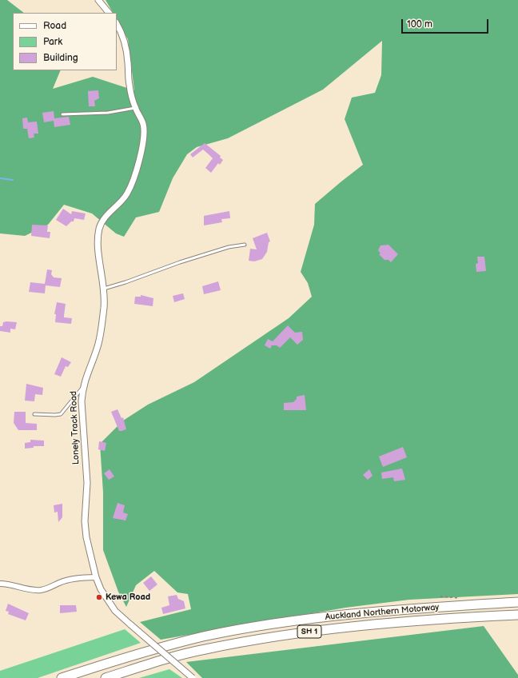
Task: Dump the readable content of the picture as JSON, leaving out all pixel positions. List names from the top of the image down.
{
  "streets": {
    "highway": ["Auckland Northern Motorway", "SH 1"],
    "street": ["Lonely Track Road"]
  },
  "places": ["Kewa Road"],
  "legend": ["Road", "Park", "Building"],
  "scale_bar": "100 m"
}
